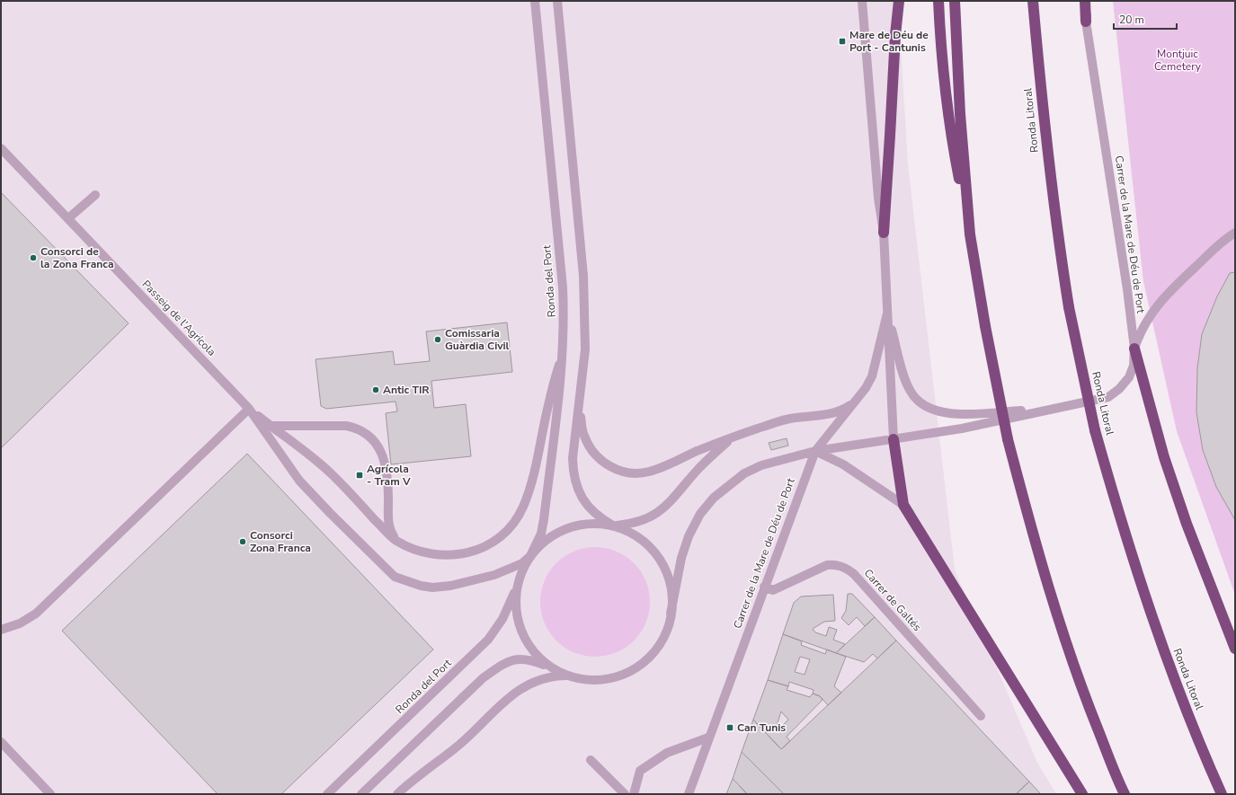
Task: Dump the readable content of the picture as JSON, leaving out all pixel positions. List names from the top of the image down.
{
  "streets": {
    "highway": ["Ronda Litoral"],
    "street": [
      "Carrer de la Mare de Déu de Port",
      "Ronda del Port",
      "Passeig de l'Agrícola",
      "Carrer de Galtés"
    ]
  },
  "crossings": [
    ["Carrer de la Mare de Déu de Port", "Carrer de Galtés"],
    ["Ronda del Port", "Passeig de l'Agrícola"]
  ],
  "parks": ["Montjuic Cemetery"],
  "places": {
    "transit": ["Mare de Déu de Port - Cantunis", "Agrícola - Tram V", "Can Tunis"],
    "other": [
      "Consorci de la Zona Franca",
      "Comissaria Guàrdia Civil",
      "Antic TIR",
      "Consorci Zona Franca"
    ]
  },
  "scale_bar": "20 m"
}
